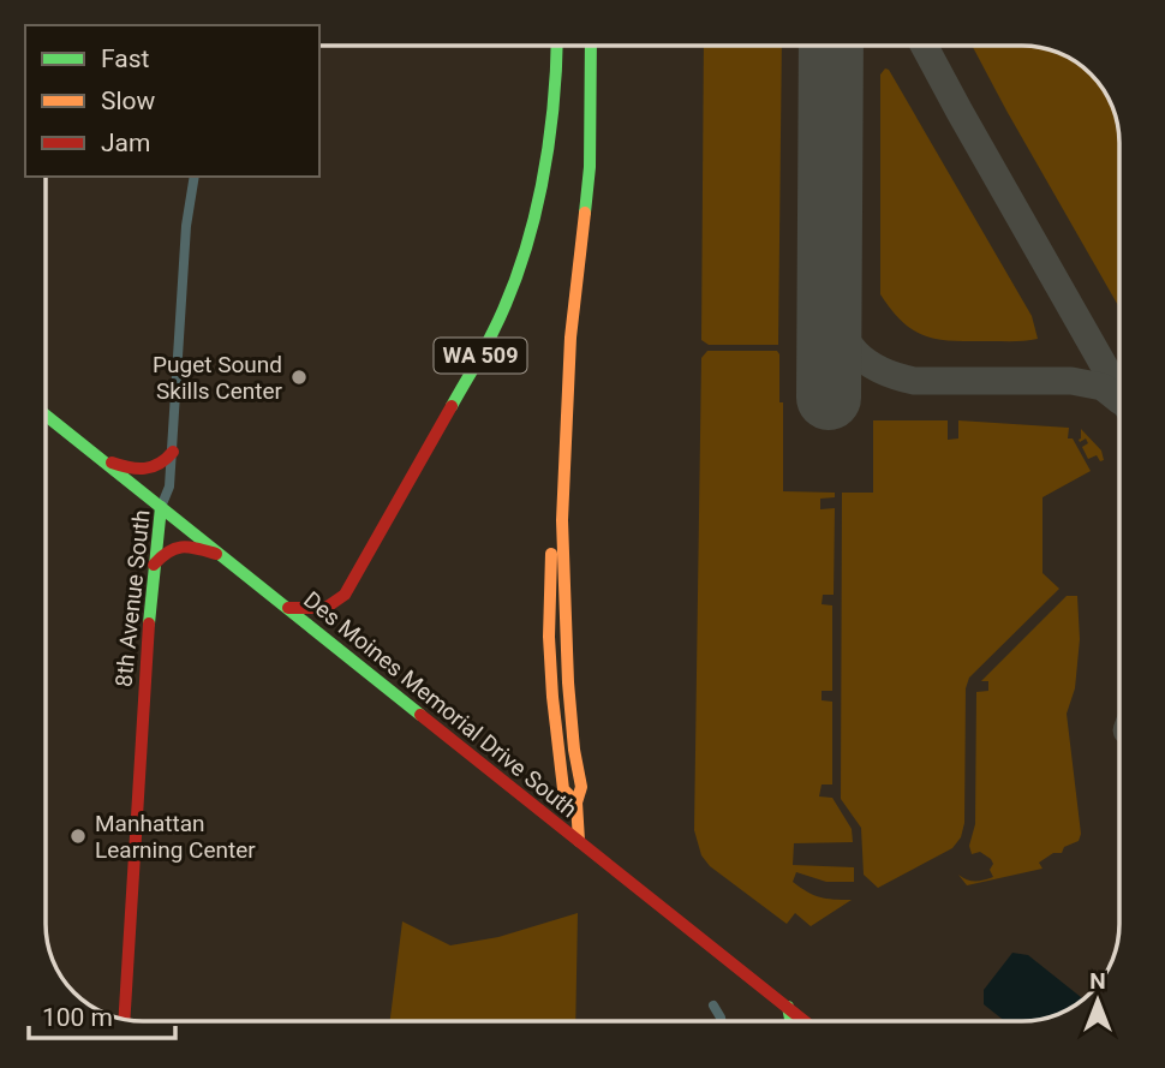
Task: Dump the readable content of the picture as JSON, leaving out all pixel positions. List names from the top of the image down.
{
  "streets": {
    "main road": ["WA 509", "8th Avenue South", "Des Moines Memorial Drive South"]
  },
  "crossings": [
    ["WA 509", "Des Moines Memorial Drive South"],
    ["8th Avenue South", "Des Moines Memorial Drive South"]
  ],
  "places": ["Puget Sound Skills Center", "Manhattan Learning Center"],
  "legend": ["Fast", "Slow", "Jam"],
  "scale_bar": "100 m",
  "north": "top"
}
